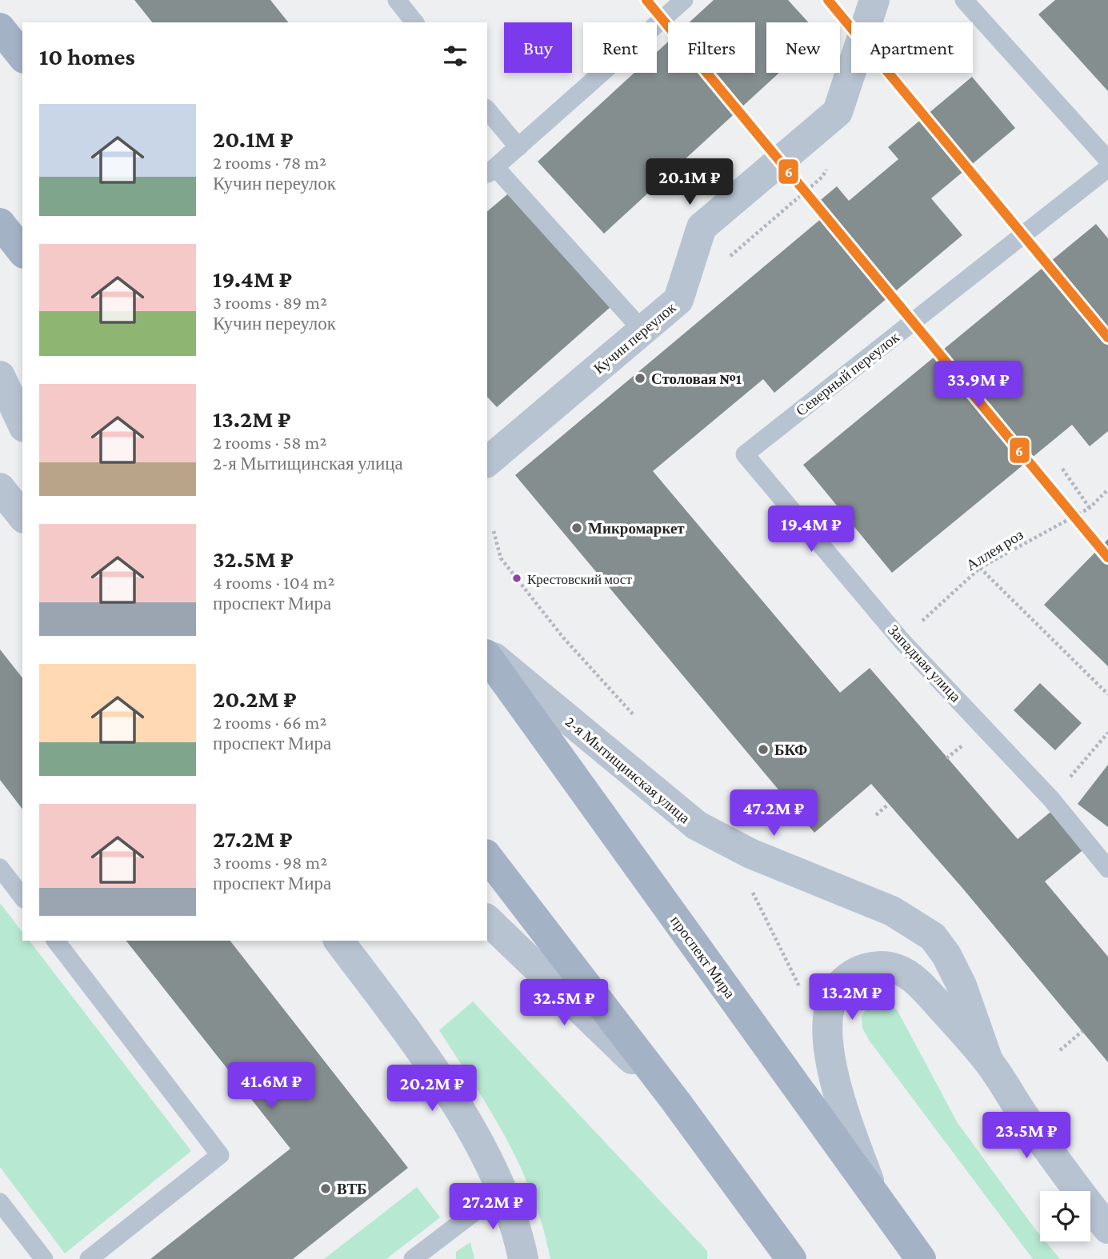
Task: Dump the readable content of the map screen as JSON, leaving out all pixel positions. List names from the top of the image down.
{
  "streets": {
    "main road": ["проспект Мира"],
    "street": ["Кучин переулок", "2-я Мытищинская улица"],
    "lane": ["Северный переулок", "Западная улица"],
    "path": ["Аллея роз"]
  },
  "crossings": [
    ["Северный переулок", "Западная улица"],
    ["Аллея роз", "Западная улица"],
    ["2-я Мытищинская улица", "проспект Мира"]
  ],
  "places": [
    "Столовая №1",
    "Микромаркет",
    "Крестовский мост",
    "БКФ",
    "ВТБ"
  ],
  "lines": ["transit line 6"],
  "page": {
    "chip": [
      "Buy",
      "Rent",
      "Filters",
      "New",
      "Apartment"
    ],
    "heading": "10 homes",
    "list": [
      {
        "name": "20.1M ₽",
        "note": "2 rooms · 78 m² · Кучин переулок"
      },
      {
        "name": "19.4M ₽",
        "note": "3 rooms · 89 m² · Кучин переулок"
      },
      {
        "name": "13.2M ₽",
        "note": "2 rooms · 58 m² · 2-я Мытищинская улица"
      },
      {
        "name": "32.5M ₽",
        "note": "4 rooms · 104 m² · проспект Мира"
      },
      {
        "name": "20.2M ₽",
        "note": "2 rooms · 66 m² · проспект Мира"
      },
      {
        "name": "27.2M ₽",
        "note": "3 rooms · 98 m² · проспект Мира"
      }
    ],
    "price": [
      "20.1M ₽",
      "33.9M ₽",
      "19.4M ₽",
      "47.2M ₽",
      "13.2M ₽",
      "32.5M ₽",
      "41.6M ₽",
      "20.2M ₽",
      "23.5M ₽",
      "27.2M ₽"
    ]
  }
}
